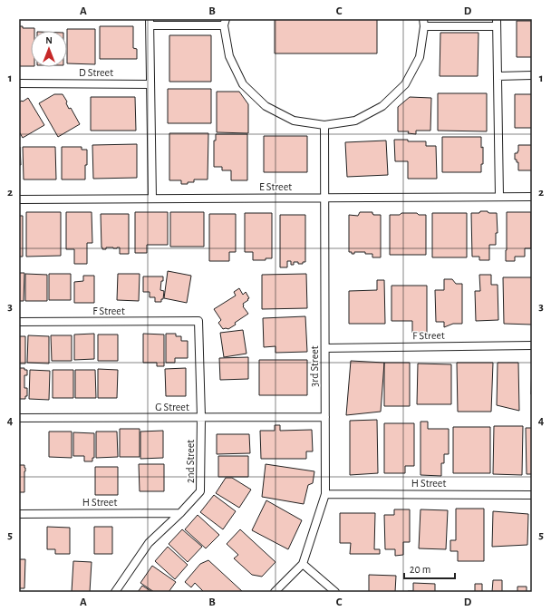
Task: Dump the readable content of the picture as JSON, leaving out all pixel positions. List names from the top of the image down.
{
  "streets": {
    "lane": [
      "D Street",
      "E Street",
      "F Street",
      "3rd Street",
      "G Street",
      "2nd Street",
      "H Street"
    ]
  },
  "crossings": [
    ["E Street", "3rd Street"],
    ["F Street", "3rd Street"],
    ["F Street", "2nd Street"],
    ["3rd Street", "G Street"],
    ["3rd Street", "H Street"],
    ["G Street", "2nd Street"],
    ["2nd Street", "H Street"]
  ],
  "scale_bar": "20 m",
  "north": "top",
  "grid": {
    "columns": [
      "A",
      "B",
      "C",
      "D"
    ],
    "rows": [
      "1",
      "2",
      "3",
      "4",
      "5"
    ]
  }
}
